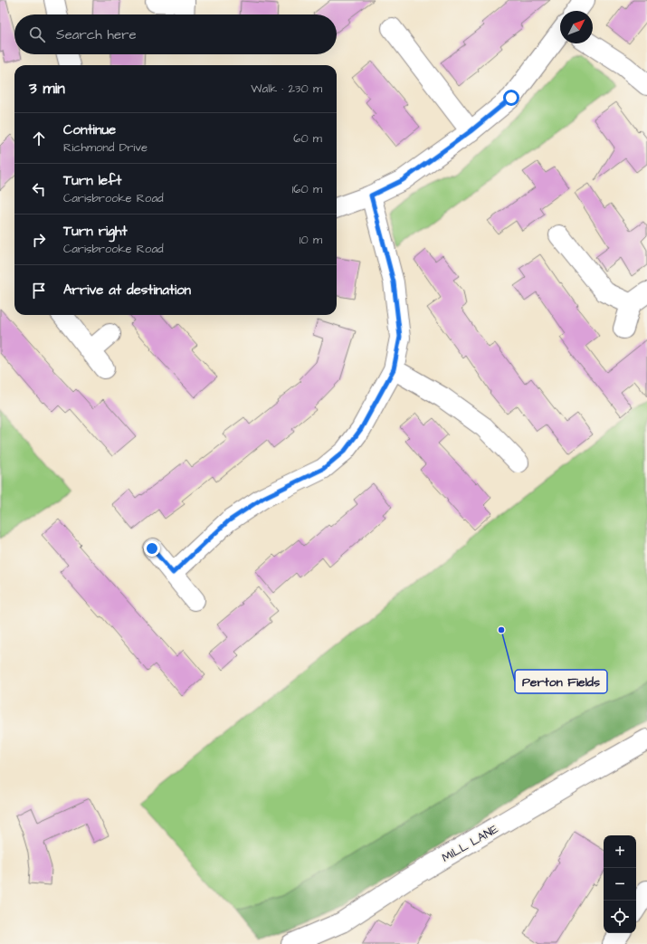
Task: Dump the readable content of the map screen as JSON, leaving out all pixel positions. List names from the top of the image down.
{
  "streets": {
    "street": ["MILL LANE"]
  },
  "places": ["Perton Fields"],
  "north": "top right",
  "page": {
    "search": "Search here",
    "heading": ["3 min", "Walk · 230 m"],
    "list": [
      ["Continue", "Richmond Drive", "60 m"],
      ["Turn left", "Carisbrooke Road", "160 m"],
      ["Turn right", "Carisbrooke Road", "10 m"],
      "Arrive at destination"
    ],
    "map_buttons": ["+", "−"]
  }
}
